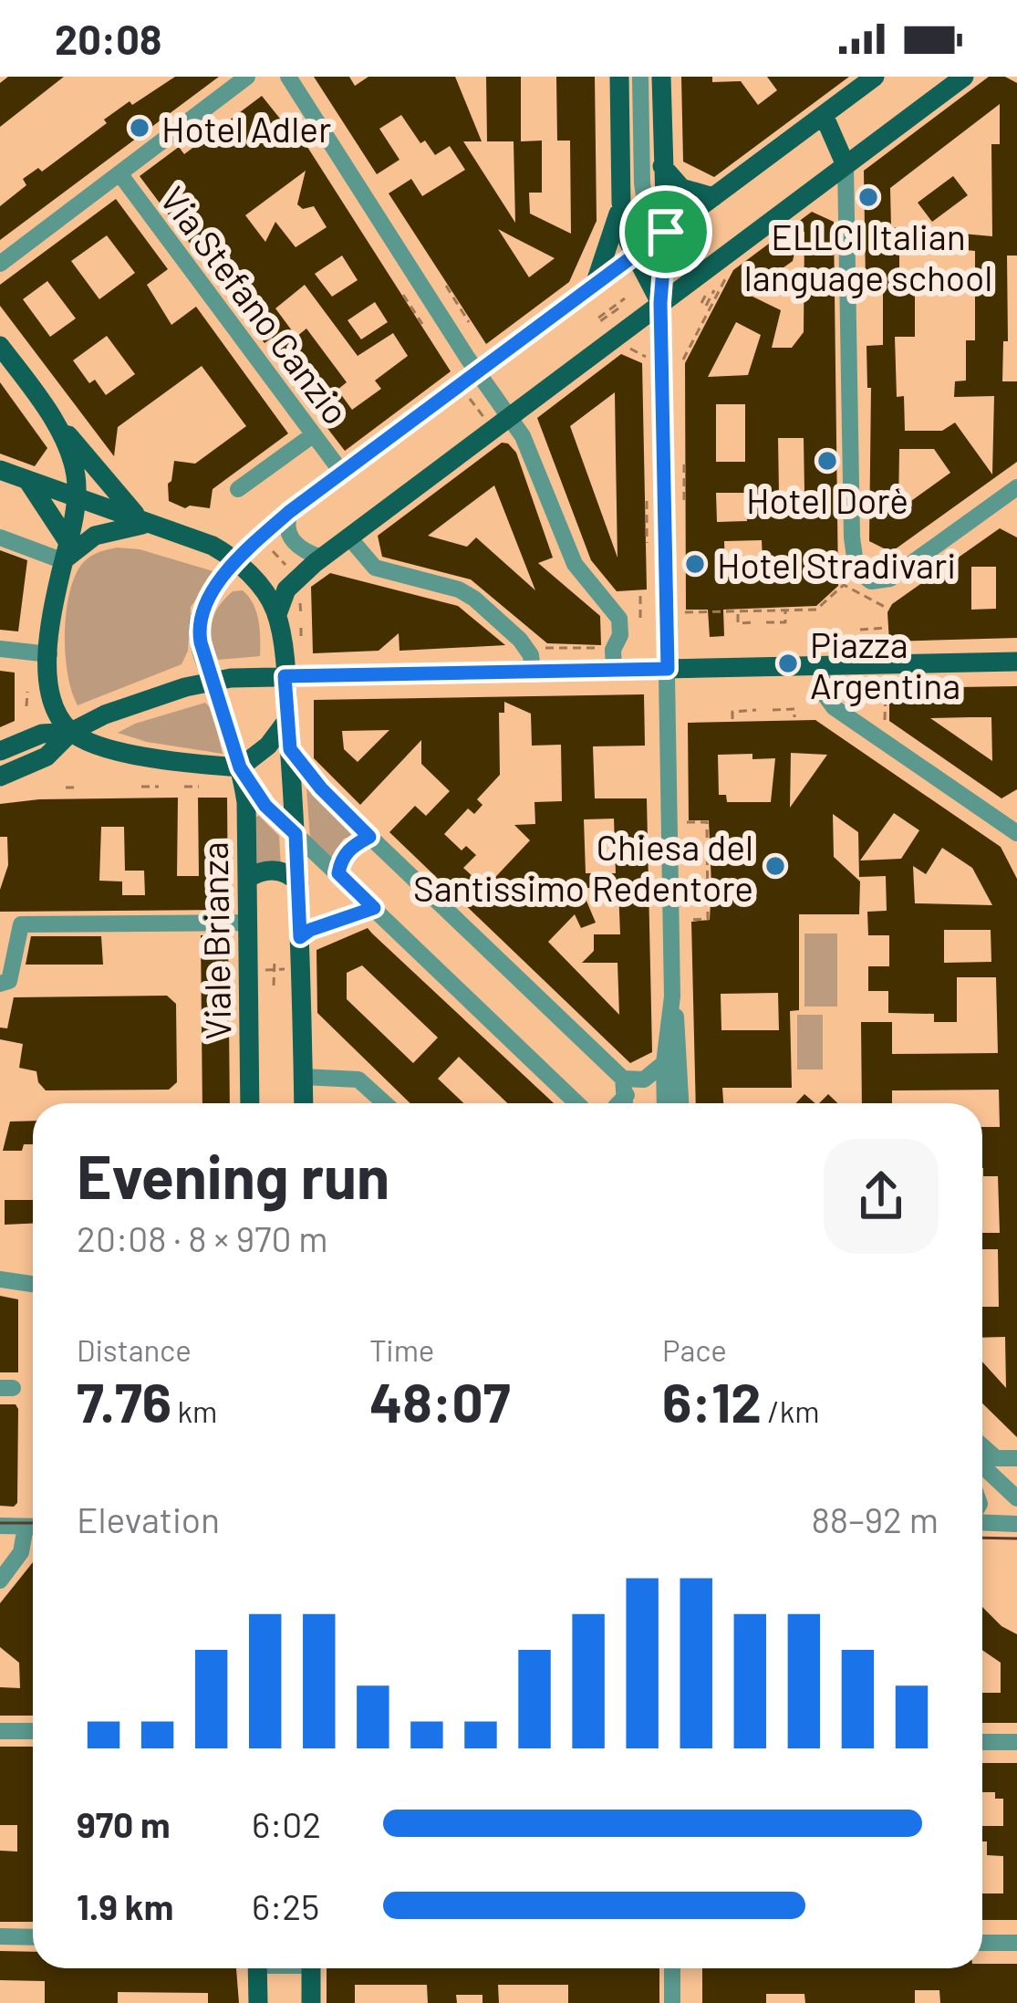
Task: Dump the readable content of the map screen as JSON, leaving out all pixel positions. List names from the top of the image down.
{
  "streets": {
    "main road": ["Viale Brianza"],
    "street": ["Via Stefano Canzio"]
  },
  "places": [
    "Hotel Adler",
    "ELLCI Italian language school",
    "Hotel Dorè",
    "Hotel Stradivari",
    "Piazza Argentina",
    "Chiesa del Santissimo Redentore"
  ],
  "page": {
    "status": "20:08",
    "heading": ["Evening run", "20:08 · 8 × 970 m"],
    "stats": [
      ["Distance", "7.76 km"],
      ["Time", "48:07"],
      ["Pace", "6:12 /km"]
    ],
    "chart": ["Elevation", "88–92 m"],
    "list": [
      {
        "name": "970 m",
        "note": "6:02"
      },
      {
        "name": "1.9 km",
        "note": "6:25"
      }
    ]
  }
}
